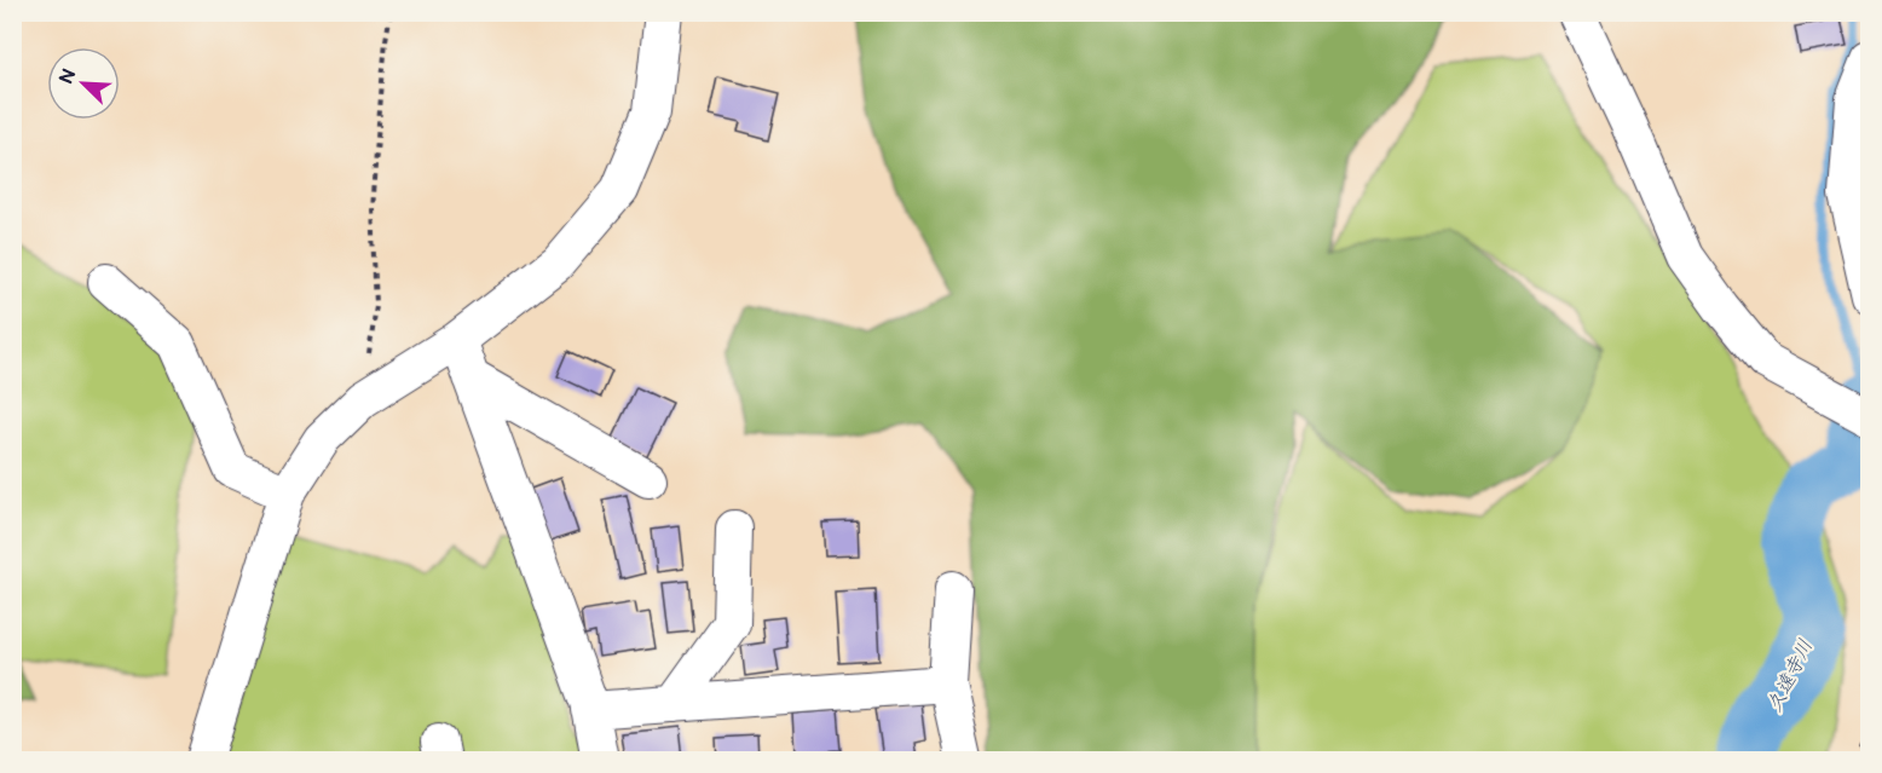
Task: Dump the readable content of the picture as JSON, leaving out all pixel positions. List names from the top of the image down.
{
  "water": ["久遠寺川"],
  "north": "top left"
}
